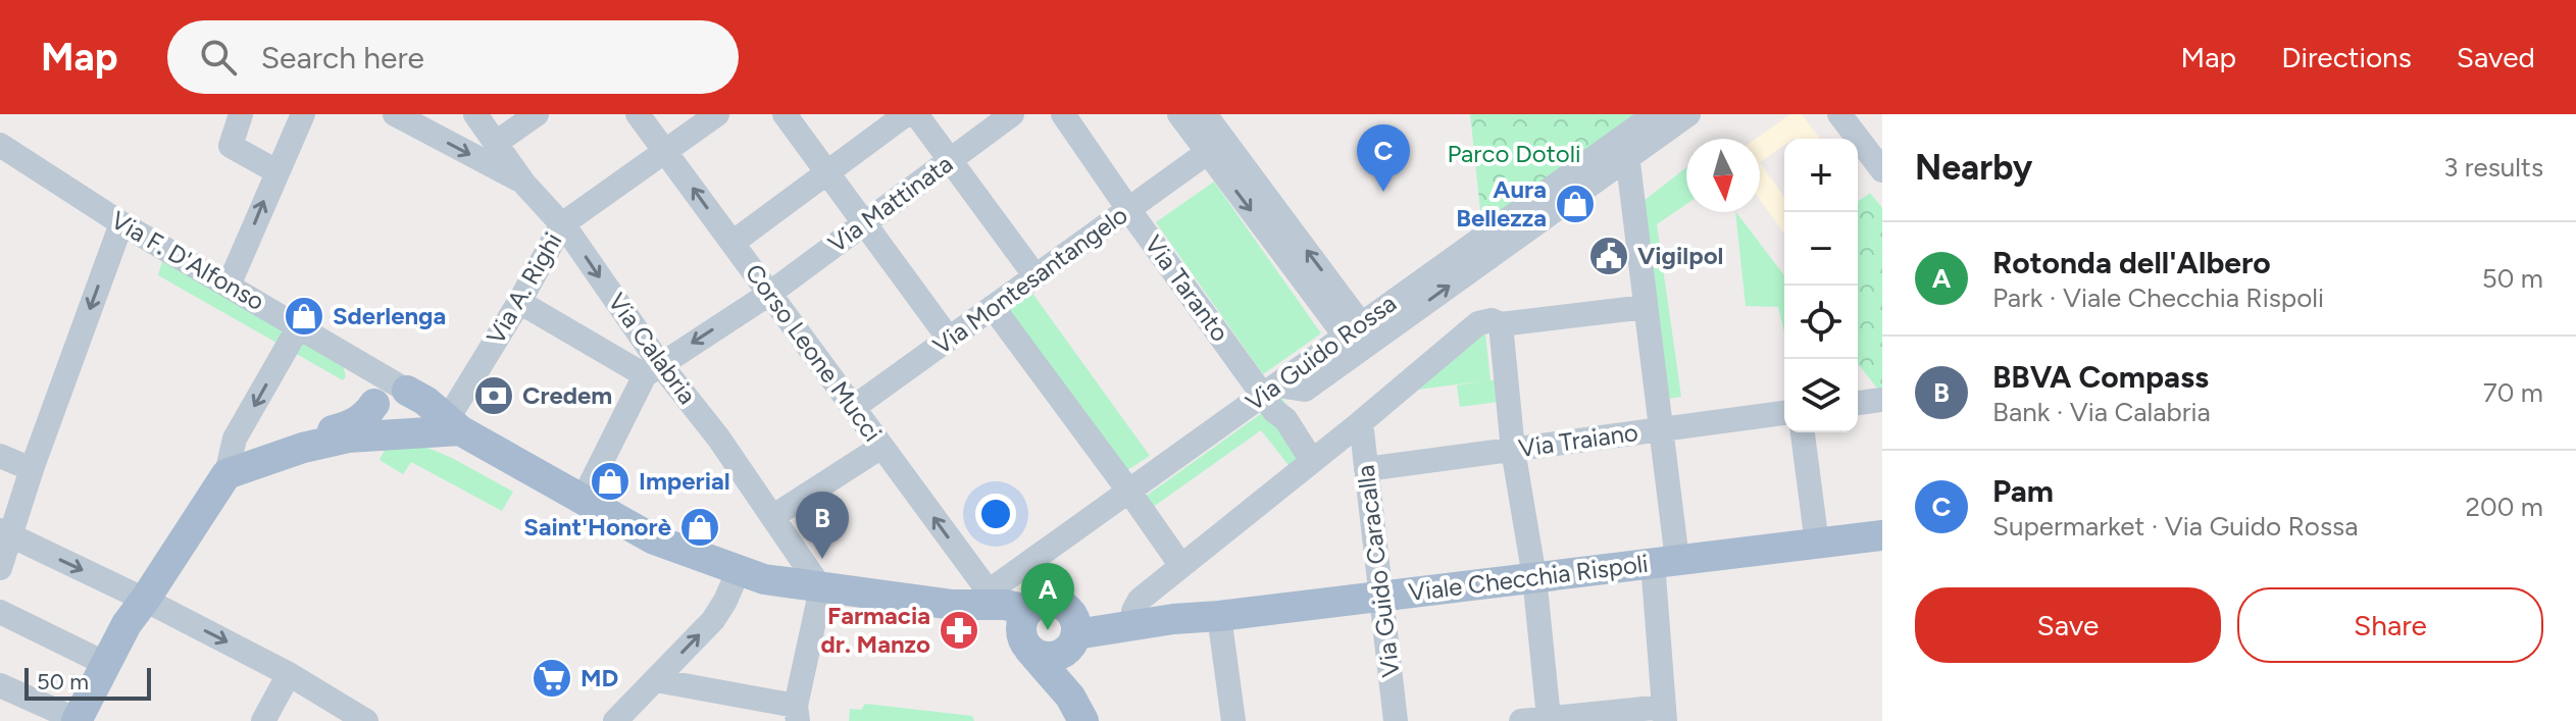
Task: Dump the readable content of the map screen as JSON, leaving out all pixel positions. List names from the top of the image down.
{
  "streets": {
    "main road": ["Viale Checchia Rispoli"],
    "street": [
      "Via Mattinata",
      "Via F. D'Alfonso",
      "Via Montesantangelo",
      "Via A. Righi",
      "Via Taranto",
      "Via Calabria",
      "Corso Leone Mucci",
      "Via Guido Rossa",
      "Via Traiano",
      "Via Guido Caracalla"
    ]
  },
  "crossings": [
    ["Via Mattinata", "Via Calabria"],
    ["Via Mattinata", "Corso Leone Mucci"],
    ["Via Montesantangelo", "Via Taranto"],
    ["Via Montesantangelo", "Corso Leone Mucci"],
    ["Via A. Righi", "Via Calabria"],
    ["Via A. Righi", "Corso Leone Mucci"],
    ["Via A. Righi", "Viale Checchia Rispoli"],
    ["Via Taranto", "Via Guido Rossa"],
    ["Via Calabria", "Viale Checchia Rispoli"],
    ["Corso Leone Mucci", "Via Guido Rossa"],
    ["Corso Leone Mucci", "Viale Checchia Rispoli"],
    ["Via Guido Rossa", "Viale Checchia Rispoli"],
    ["Via Traiano", "Via Guido Caracalla"],
    ["Via Guido Caracalla", "Viale Checchia Rispoli"]
  ],
  "parks": ["Parco Dotoli"],
  "places": {
    "shop": [
      "Aura Bellezza",
      "Sderlenga",
      "Imperial",
      "Saint'Honorè"
    ],
    "public building": ["Vigilpol"],
    "bank": ["Credem"],
    "pharmacy": ["Farmacia dr. Manzo"],
    "supermarket": ["MD"]
  },
  "scale_bar": "50 m",
  "north": "bottom",
  "page": {
    "header": "Map",
    "search": "Search here",
    "nav": ["Map", "Directions", "Saved"],
    "heading": ["Nearby", "3 results"],
    "pins": ["C", "B", "A"],
    "map_buttons": ["+", "−"],
    "list": [
      {
        "mark": "A",
        "name": "Rotonda dell'Albero",
        "note": "Park · Viale Checchia Rispoli",
        "value": "50 m"
      },
      {
        "mark": "B",
        "name": "BBVA Compass",
        "note": "Bank · Via Calabria",
        "value": "70 m"
      },
      {
        "mark": "C",
        "name": "Pam",
        "note": "Supermarket · Via Guido Rossa",
        "value": "200 m"
      }
    ],
    "buttons": ["Save", "Share"],
    "scale": "50 m"
  }
}
